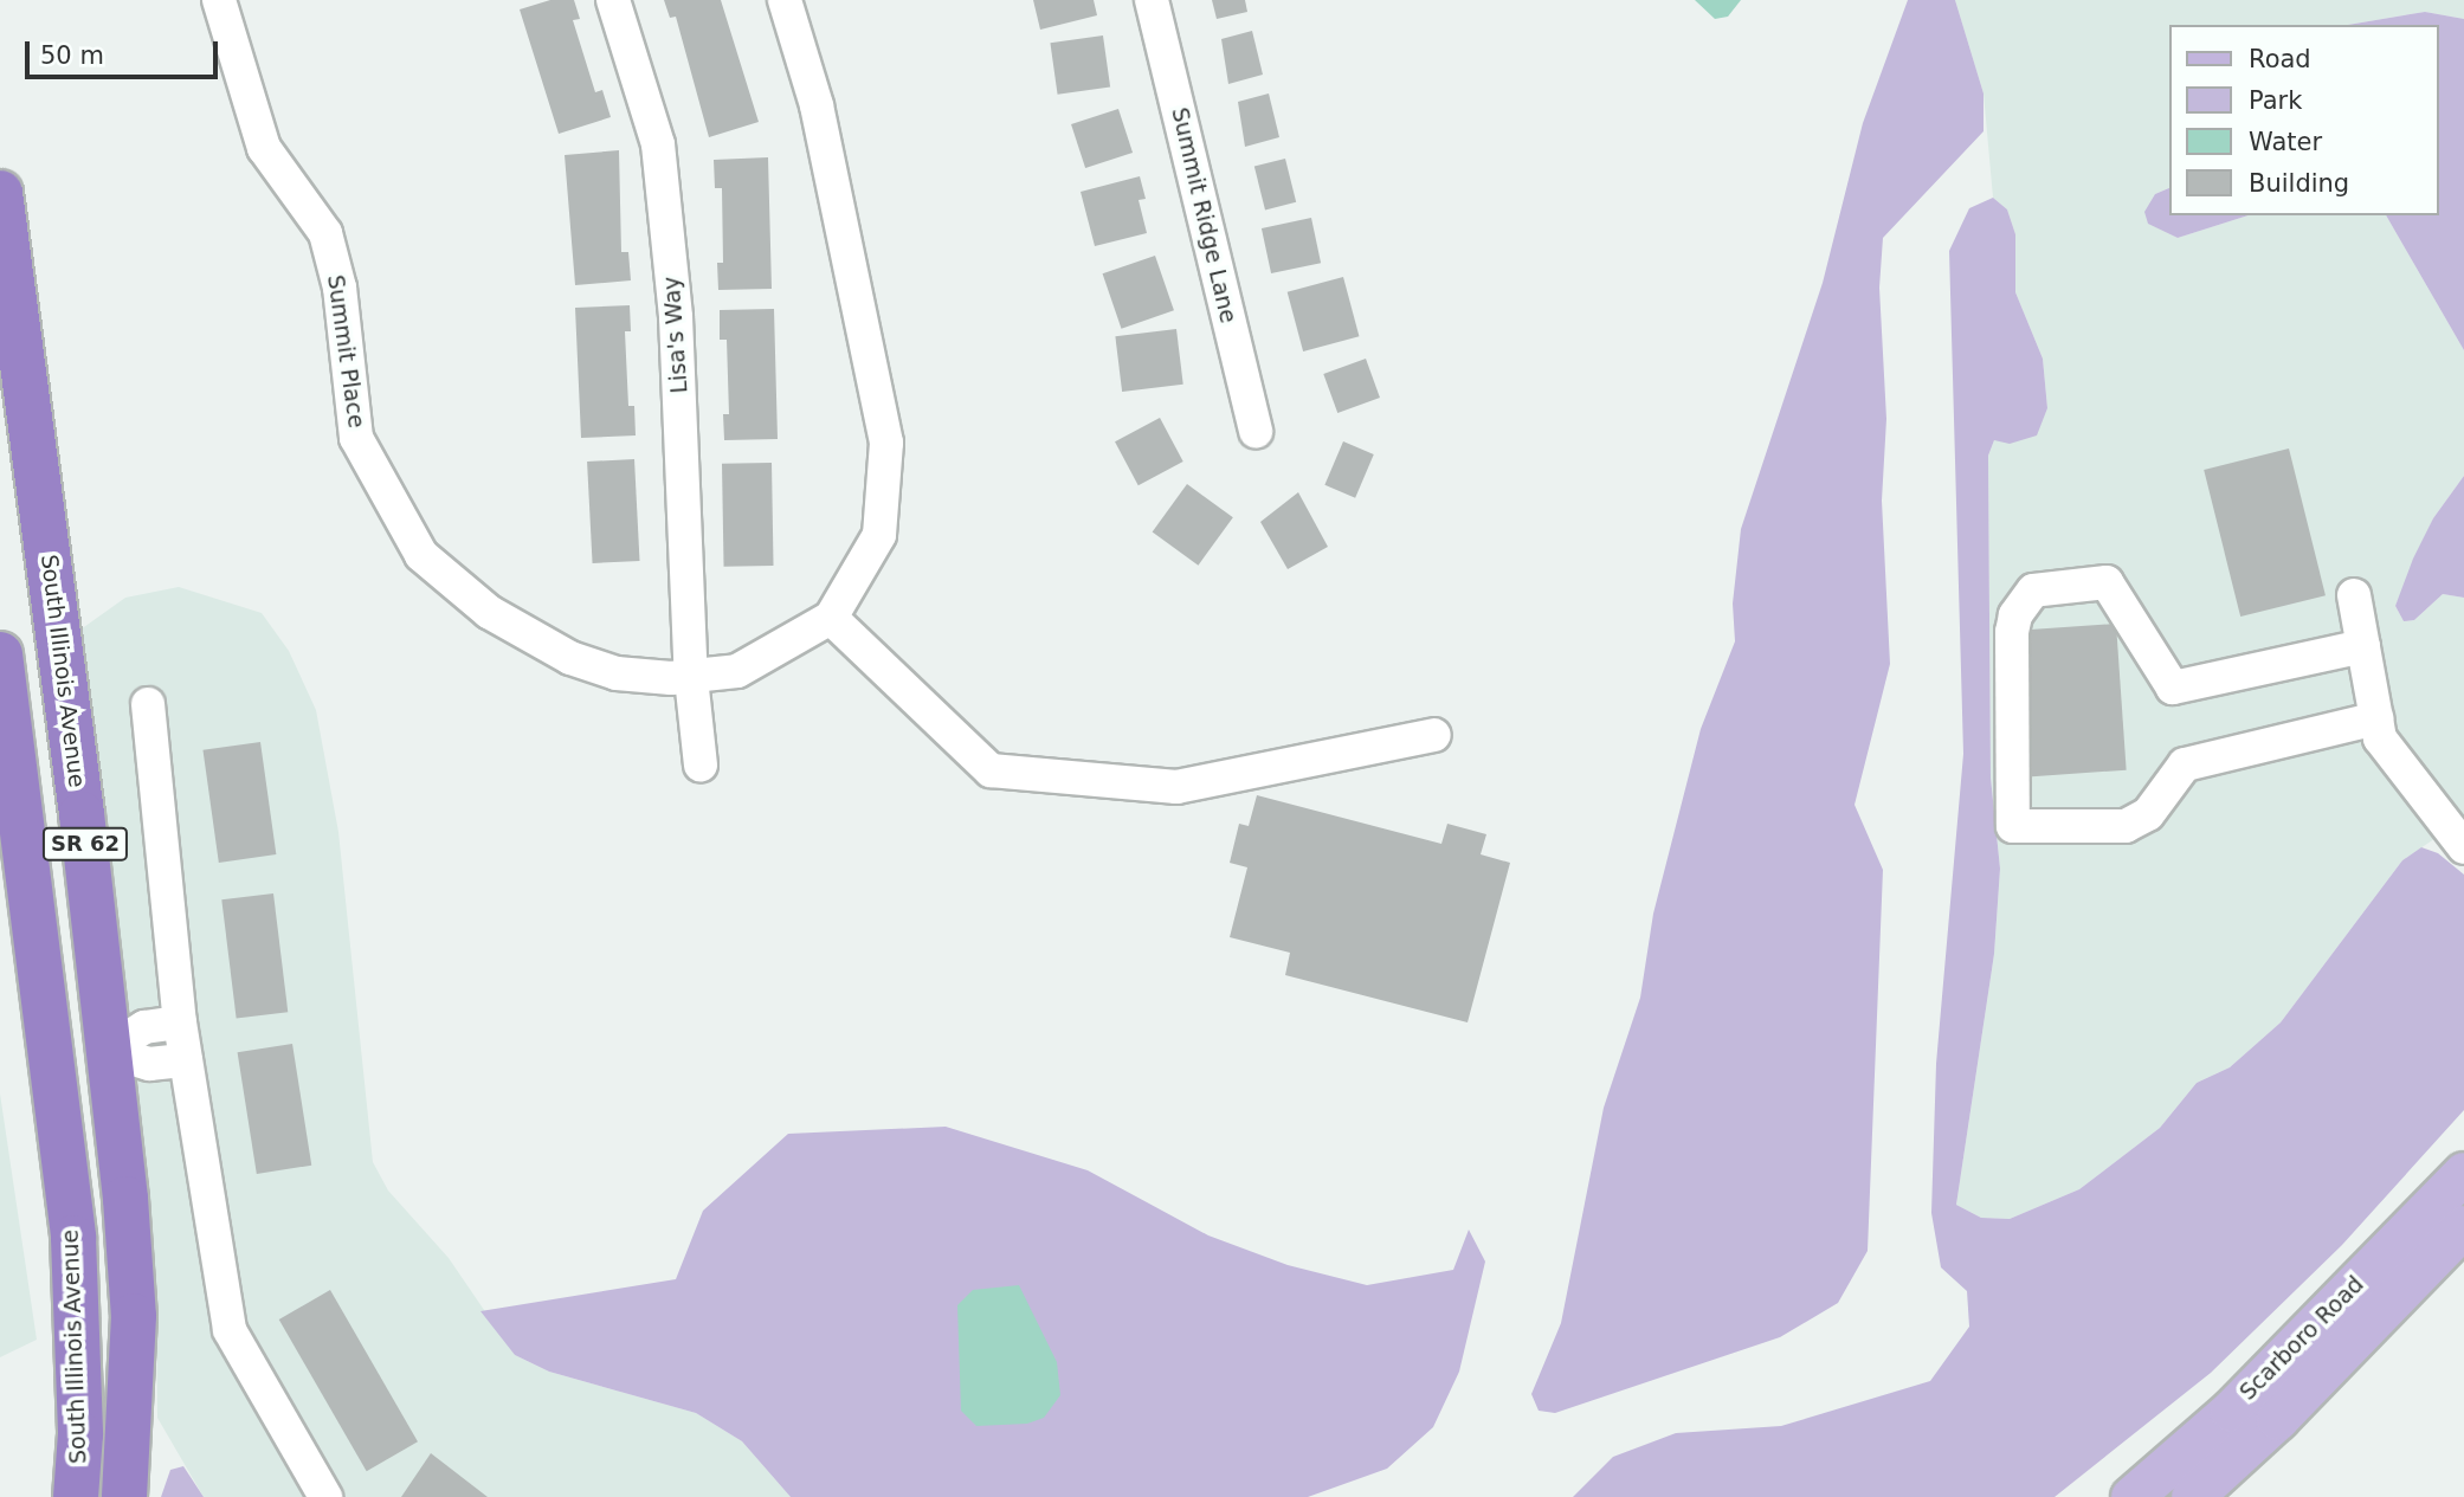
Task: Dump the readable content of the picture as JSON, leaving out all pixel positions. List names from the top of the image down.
{
  "streets": {
    "highway": ["South Illinois Avenue", "SR 62"],
    "main road": ["Scarboro Road"],
    "street": ["Summit Ridge Lane", "Lisa's Way", "Summit Place"]
  },
  "crossings": [
    ["Lisa's Way", "Summit Place"]
  ],
  "legend": [
    "Road",
    "Park",
    "Water",
    "Building"
  ],
  "scale_bar": "50 m"
}
